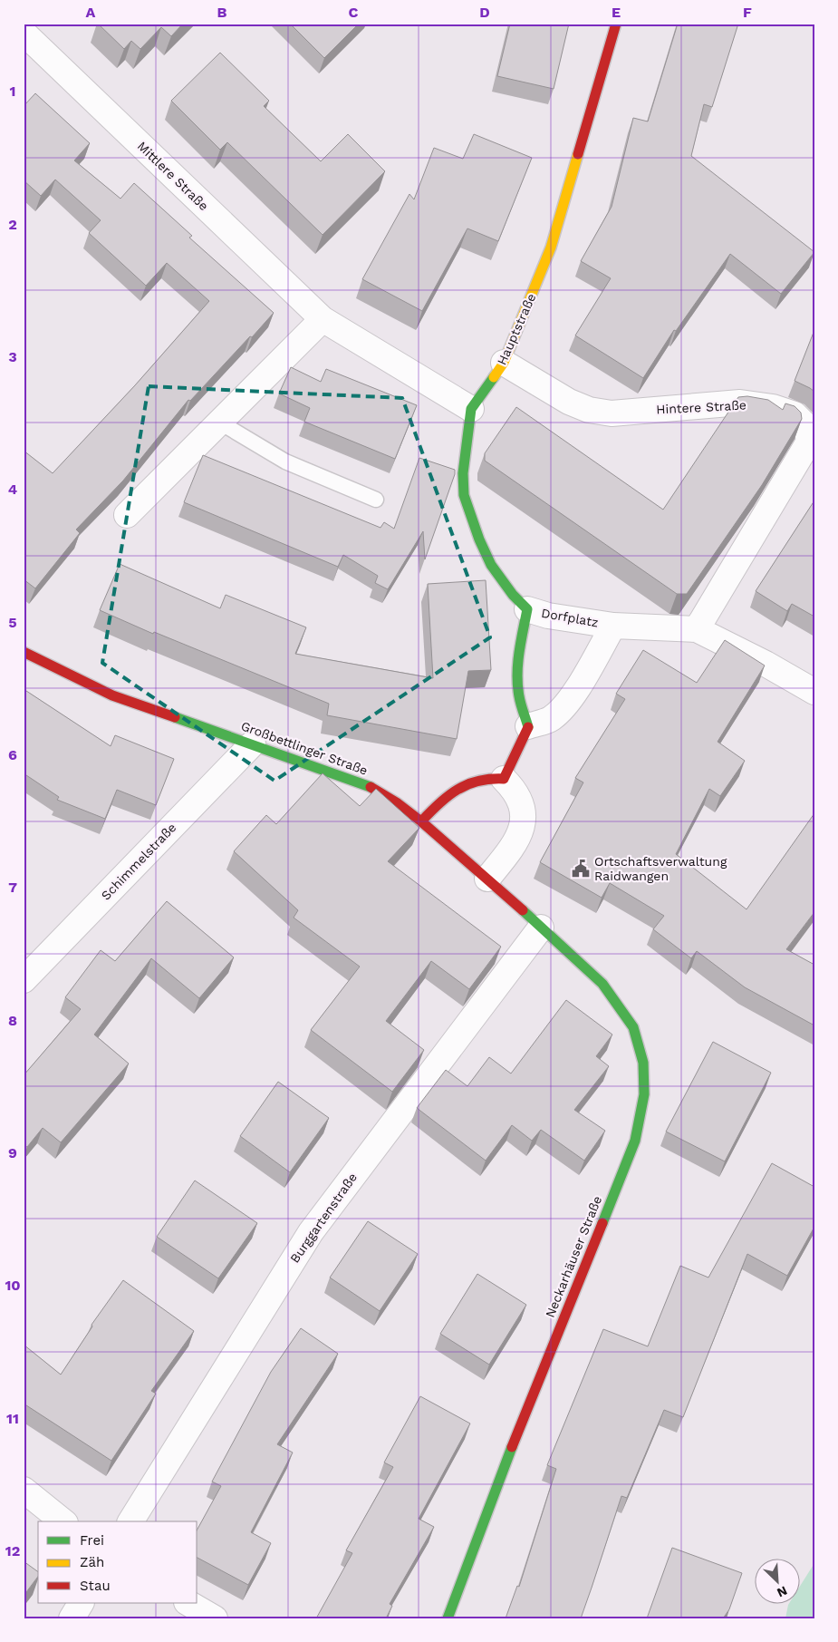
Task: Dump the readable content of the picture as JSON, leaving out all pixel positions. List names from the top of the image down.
{
  "streets": {
    "street": [
      "Mittlere Straße",
      "Hauptstraße",
      "Hintere Straße",
      "Dorfplatz",
      "Großbettlinger Straße",
      "Schimmelstraße",
      "Burggartenstraße",
      "Neckarhäuser Straße"
    ]
  },
  "crossings": [
    ["Mittlere Straße", "Hauptstraße"],
    ["Hauptstraße", "Hintere Straße"],
    ["Hauptstraße", "Dorfplatz"],
    ["Hintere Straße", "Dorfplatz"],
    ["Großbettlinger Straße", "Schimmelstraße"],
    ["Großbettlinger Straße", "Burggartenstraße"],
    ["Großbettlinger Straße", "Neckarhäuser Straße"],
    ["Burggartenstraße", "Neckarhäuser Straße"]
  ],
  "places": {
    "public building": ["Ortschaftsverwaltung Raidwangen"]
  },
  "legend": ["Frei", "Zäh", "Stau"],
  "north": "bottom right",
  "grid": {
    "columns": [
      "A",
      "B",
      "C",
      "D",
      "E",
      "F"
    ],
    "rows": [
      "1",
      "2",
      "3",
      "4",
      "5",
      "6",
      "7",
      "8",
      "9",
      "10",
      "11",
      "12"
    ]
  }
}
